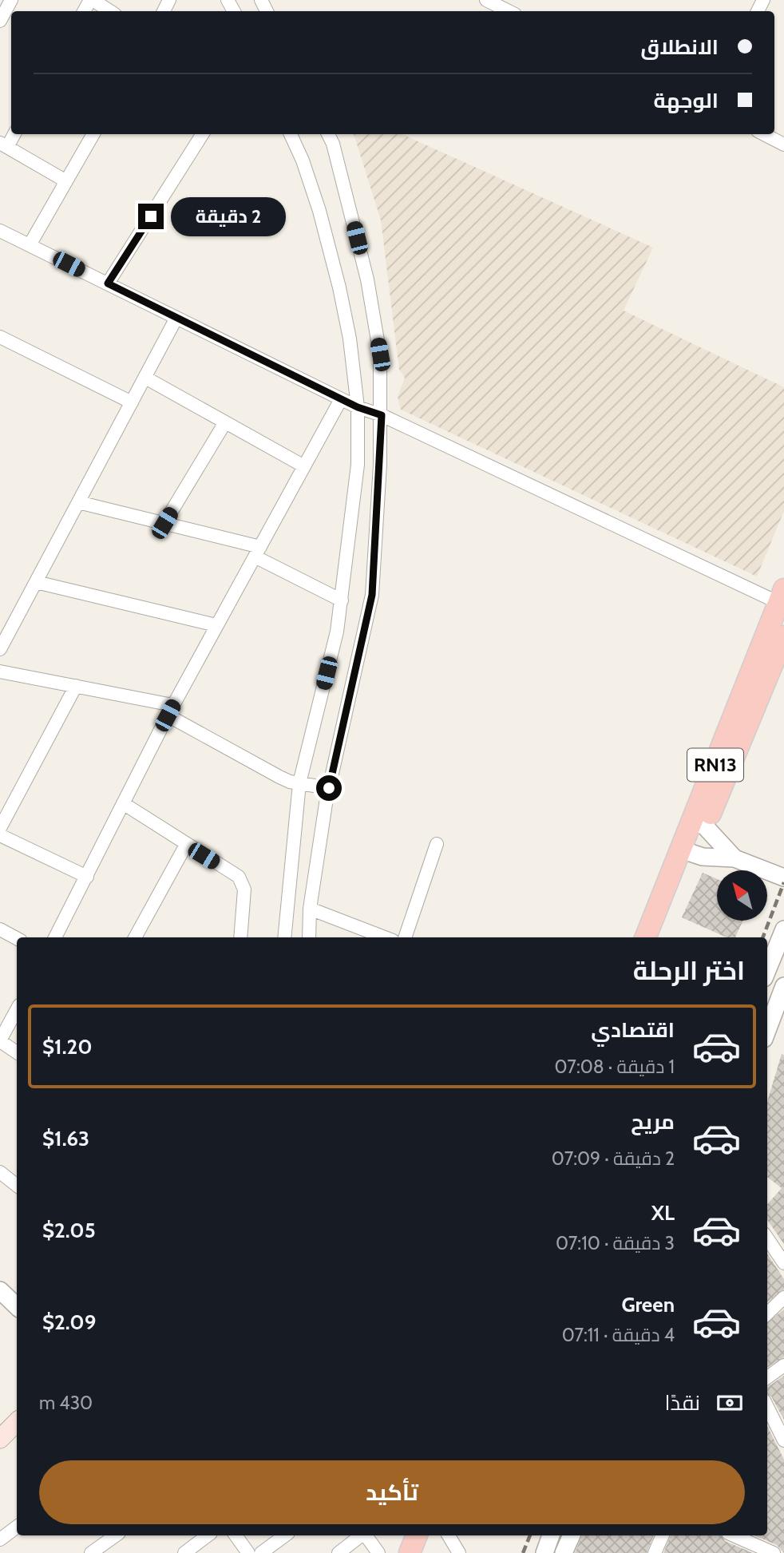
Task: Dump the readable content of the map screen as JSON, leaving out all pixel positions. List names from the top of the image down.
{
  "streets": {
    "main road": ["RN13"]
  },
  "north": "top left",
  "page": {
    "banner": ["الانطلاق", "الوجهة"],
    "bubble": "2 دقيقة",
    "heading": "اختر الرحلة",
    "list": [
      {
        "name": "اقتصادي",
        "note": "1 دقيقة · 07:08",
        "value": "$1.20"
      },
      {
        "name": "مريح",
        "note": "2 دقيقة · 07:09",
        "value": "$1.63"
      },
      {
        "name": "XL",
        "note": "3 دقيقة · 07:10",
        "value": "$2.05"
      },
      {
        "name": "Green",
        "note": "4 دقيقة · 07:11",
        "value": "$2.09"
      }
    ],
    "pay": ["نقدًا", "430 m"],
    "buttons": "تأكيد"
  }
}
